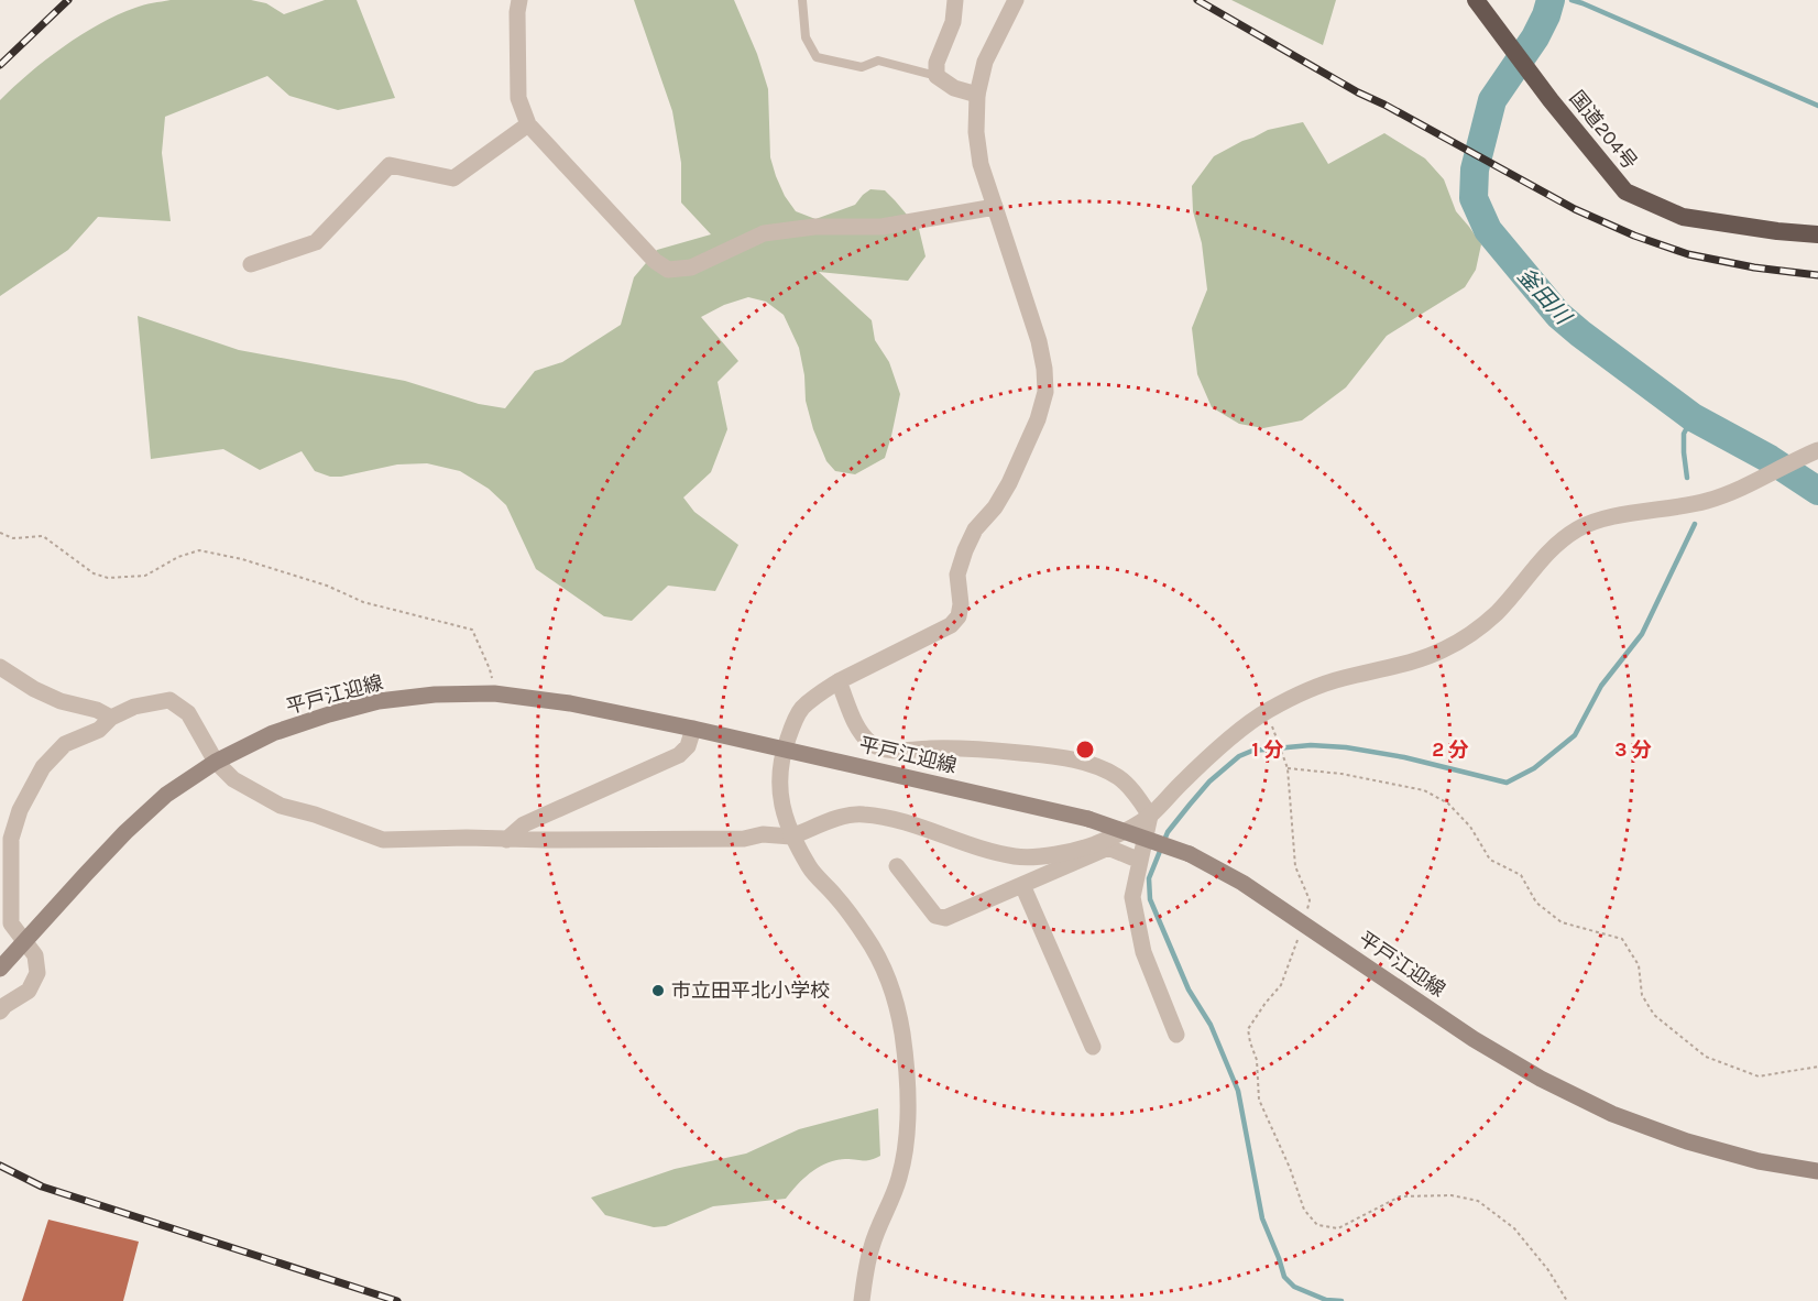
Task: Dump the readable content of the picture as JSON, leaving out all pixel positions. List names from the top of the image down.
{
  "streets": {
    "highway": ["国道204号"],
    "main road": ["平戸江迎線"]
  },
  "water": ["釜田川"],
  "places": ["市立田平北小学校"],
  "rings": ["1 分", "2 分", "3 分"]
}
